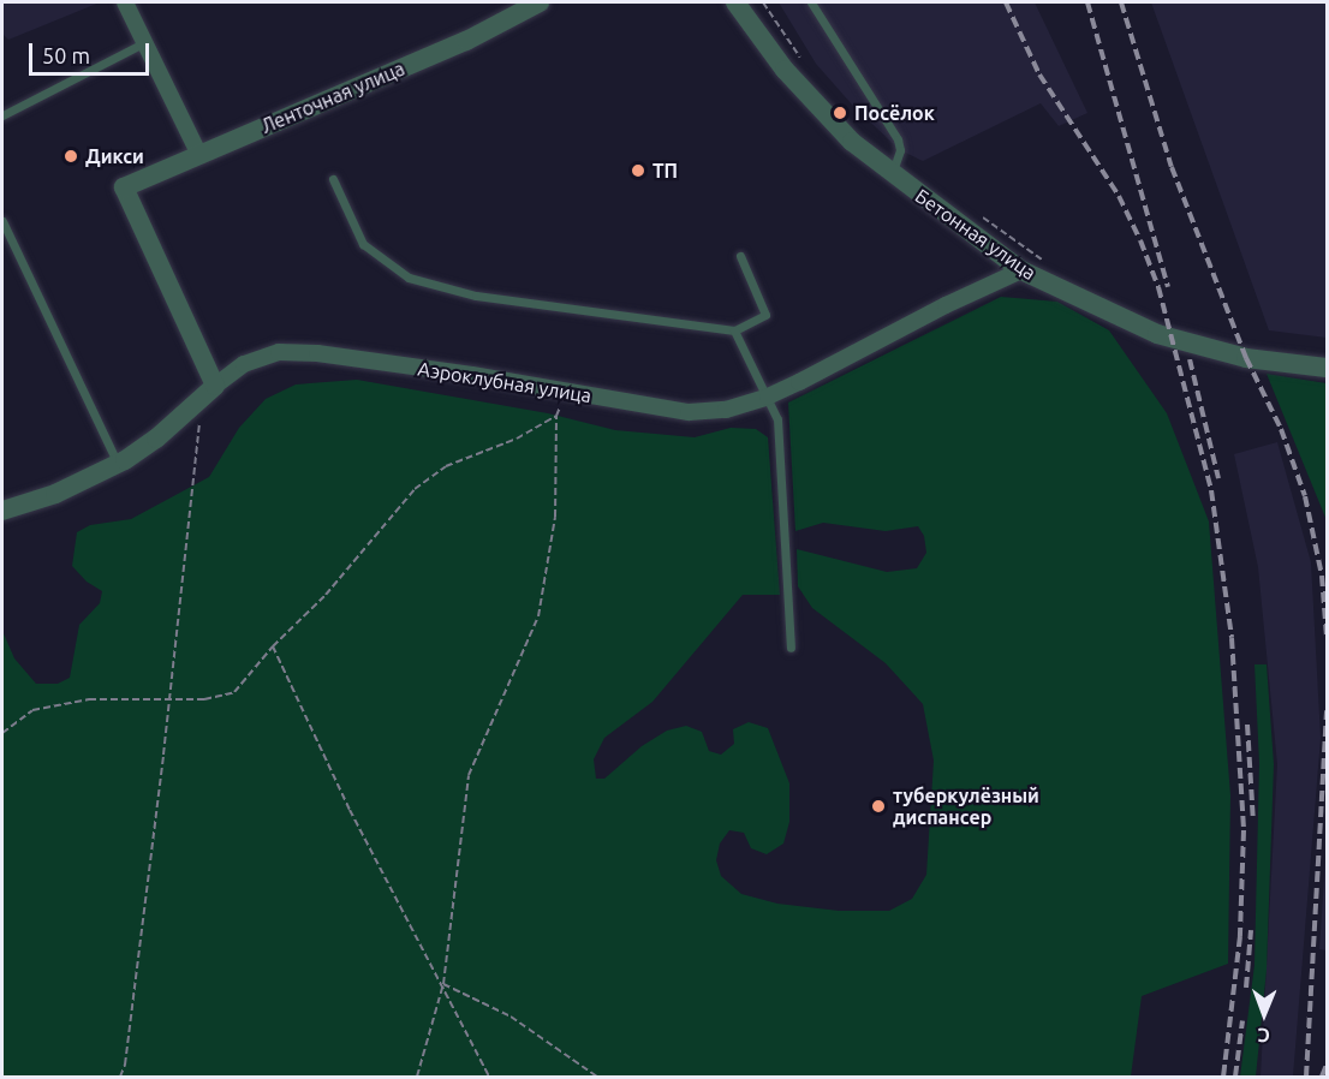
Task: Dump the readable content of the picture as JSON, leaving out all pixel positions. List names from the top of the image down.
{
  "streets": {
    "street": ["Ленточная улица", "Бетонная улица", "Аэроклубная улица"]
  },
  "crossings": [
    ["Ленточная улица", "Аэроклубная улица"],
    ["Бетонная улица", "Аэроклубная улица"]
  ],
  "places": [
    "Посёлок",
    "Дикси",
    "ТП",
    "туберкулёзный диспансер"
  ],
  "scale_bar": "50 m",
  "north": "bottom"
}
